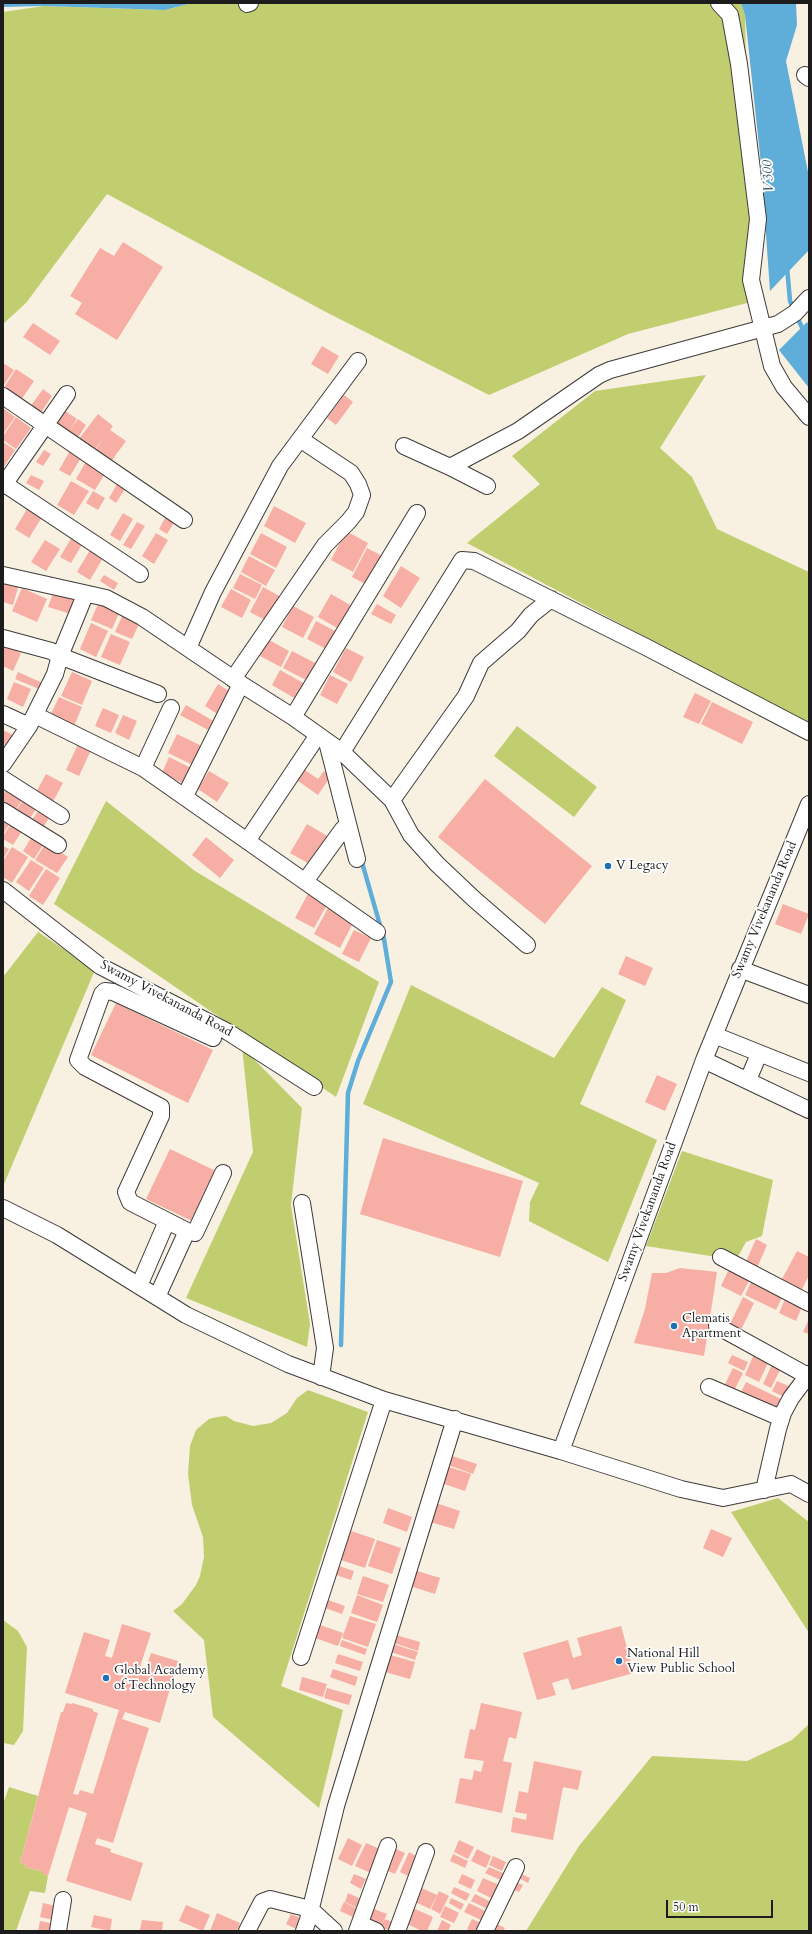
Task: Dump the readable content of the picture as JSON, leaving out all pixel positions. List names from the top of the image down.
{
  "streets": {
    "street": ["Swamy Vivekananda Road"]
  },
  "water": ["V300"],
  "places": [
    "V Legacy",
    "Clematis Apartment",
    "National Hill View Public School",
    "Global Academy of Technology"
  ],
  "scale_bar": "50 m"
}
